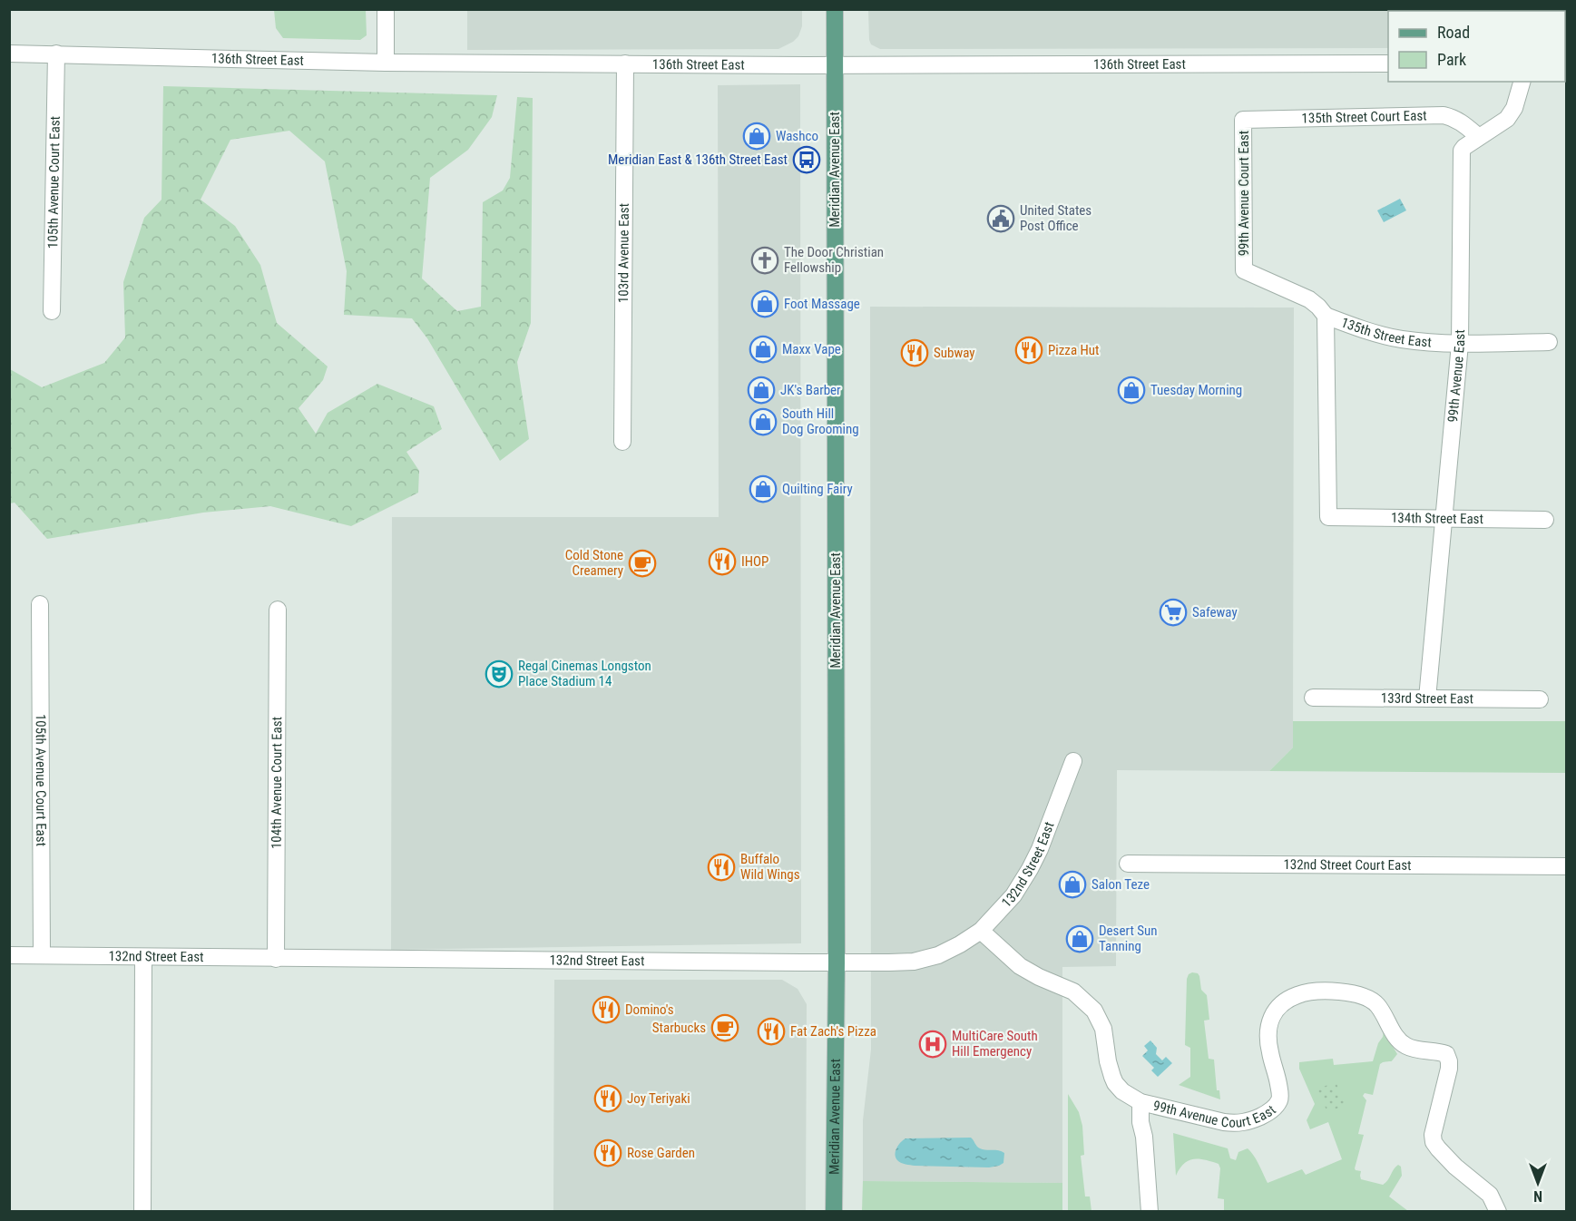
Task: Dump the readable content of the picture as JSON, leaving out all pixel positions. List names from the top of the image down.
{
  "streets": {
    "main road": ["Meridian Avenue East"],
    "street": [
      "136th Street East",
      "135th Street Court East",
      "105th Avenue Court East",
      "99th Avenue Court East",
      "103rd Avenue East",
      "135th Street East",
      "99th Avenue East",
      "134th Street East",
      "133rd Street East",
      "104th Avenue Court East",
      "132nd Street East",
      "132nd Street Court East"
    ]
  },
  "crossings": [
    ["136th Street East", "Meridian Avenue East"],
    ["136th Street East", "105th Avenue Court East"],
    ["136th Street East", "103rd Avenue East"],
    ["135th Street Court East", "99th Avenue Court East"],
    ["135th Street Court East", "99th Avenue East"],
    ["Meridian Avenue East", "132nd Street East"],
    ["105th Avenue Court East", "132nd Street East"],
    ["99th Avenue Court East", "135th Street East"],
    ["99th Avenue Court East", "134th Street East"],
    ["99th Avenue Court East", "132nd Street East"],
    ["135th Street East", "99th Avenue East"],
    ["135th Street East", "134th Street East"],
    ["99th Avenue East", "134th Street East"],
    ["99th Avenue East", "133rd Street East"],
    ["104th Avenue Court East", "132nd Street East"]
  ],
  "places": {
    "shop": [
      "Washco",
      "Foot Massage",
      "Maxx Vape",
      "JK's Barber",
      "Tuesday Morning",
      "South Hill Dog Grooming",
      "Quilting Fairy",
      "Salon Teze",
      "Desert Sun Tanning"
    ],
    "bus stop": ["Meridian East & 136th Street East"],
    "public building": ["United States Post Office"],
    "church": ["The Door Christian Fellowship"],
    "restaurant": [
      "Pizza Hut",
      "Subway",
      "IHOP",
      "Buffalo Wild Wings",
      "Domino's",
      "Fat Zach's Pizza",
      "Joy Teriyaki",
      "Rose Garden"
    ],
    "cafe": ["Cold Stone Creamery", "Starbucks"],
    "supermarket": ["Safeway"],
    "theatre": ["Regal Cinemas Longston Place Stadium 14"],
    "hospital": ["MultiCare South Hill Emergency"]
  },
  "legend": ["Road", "Park"],
  "north": "bottom"
}
